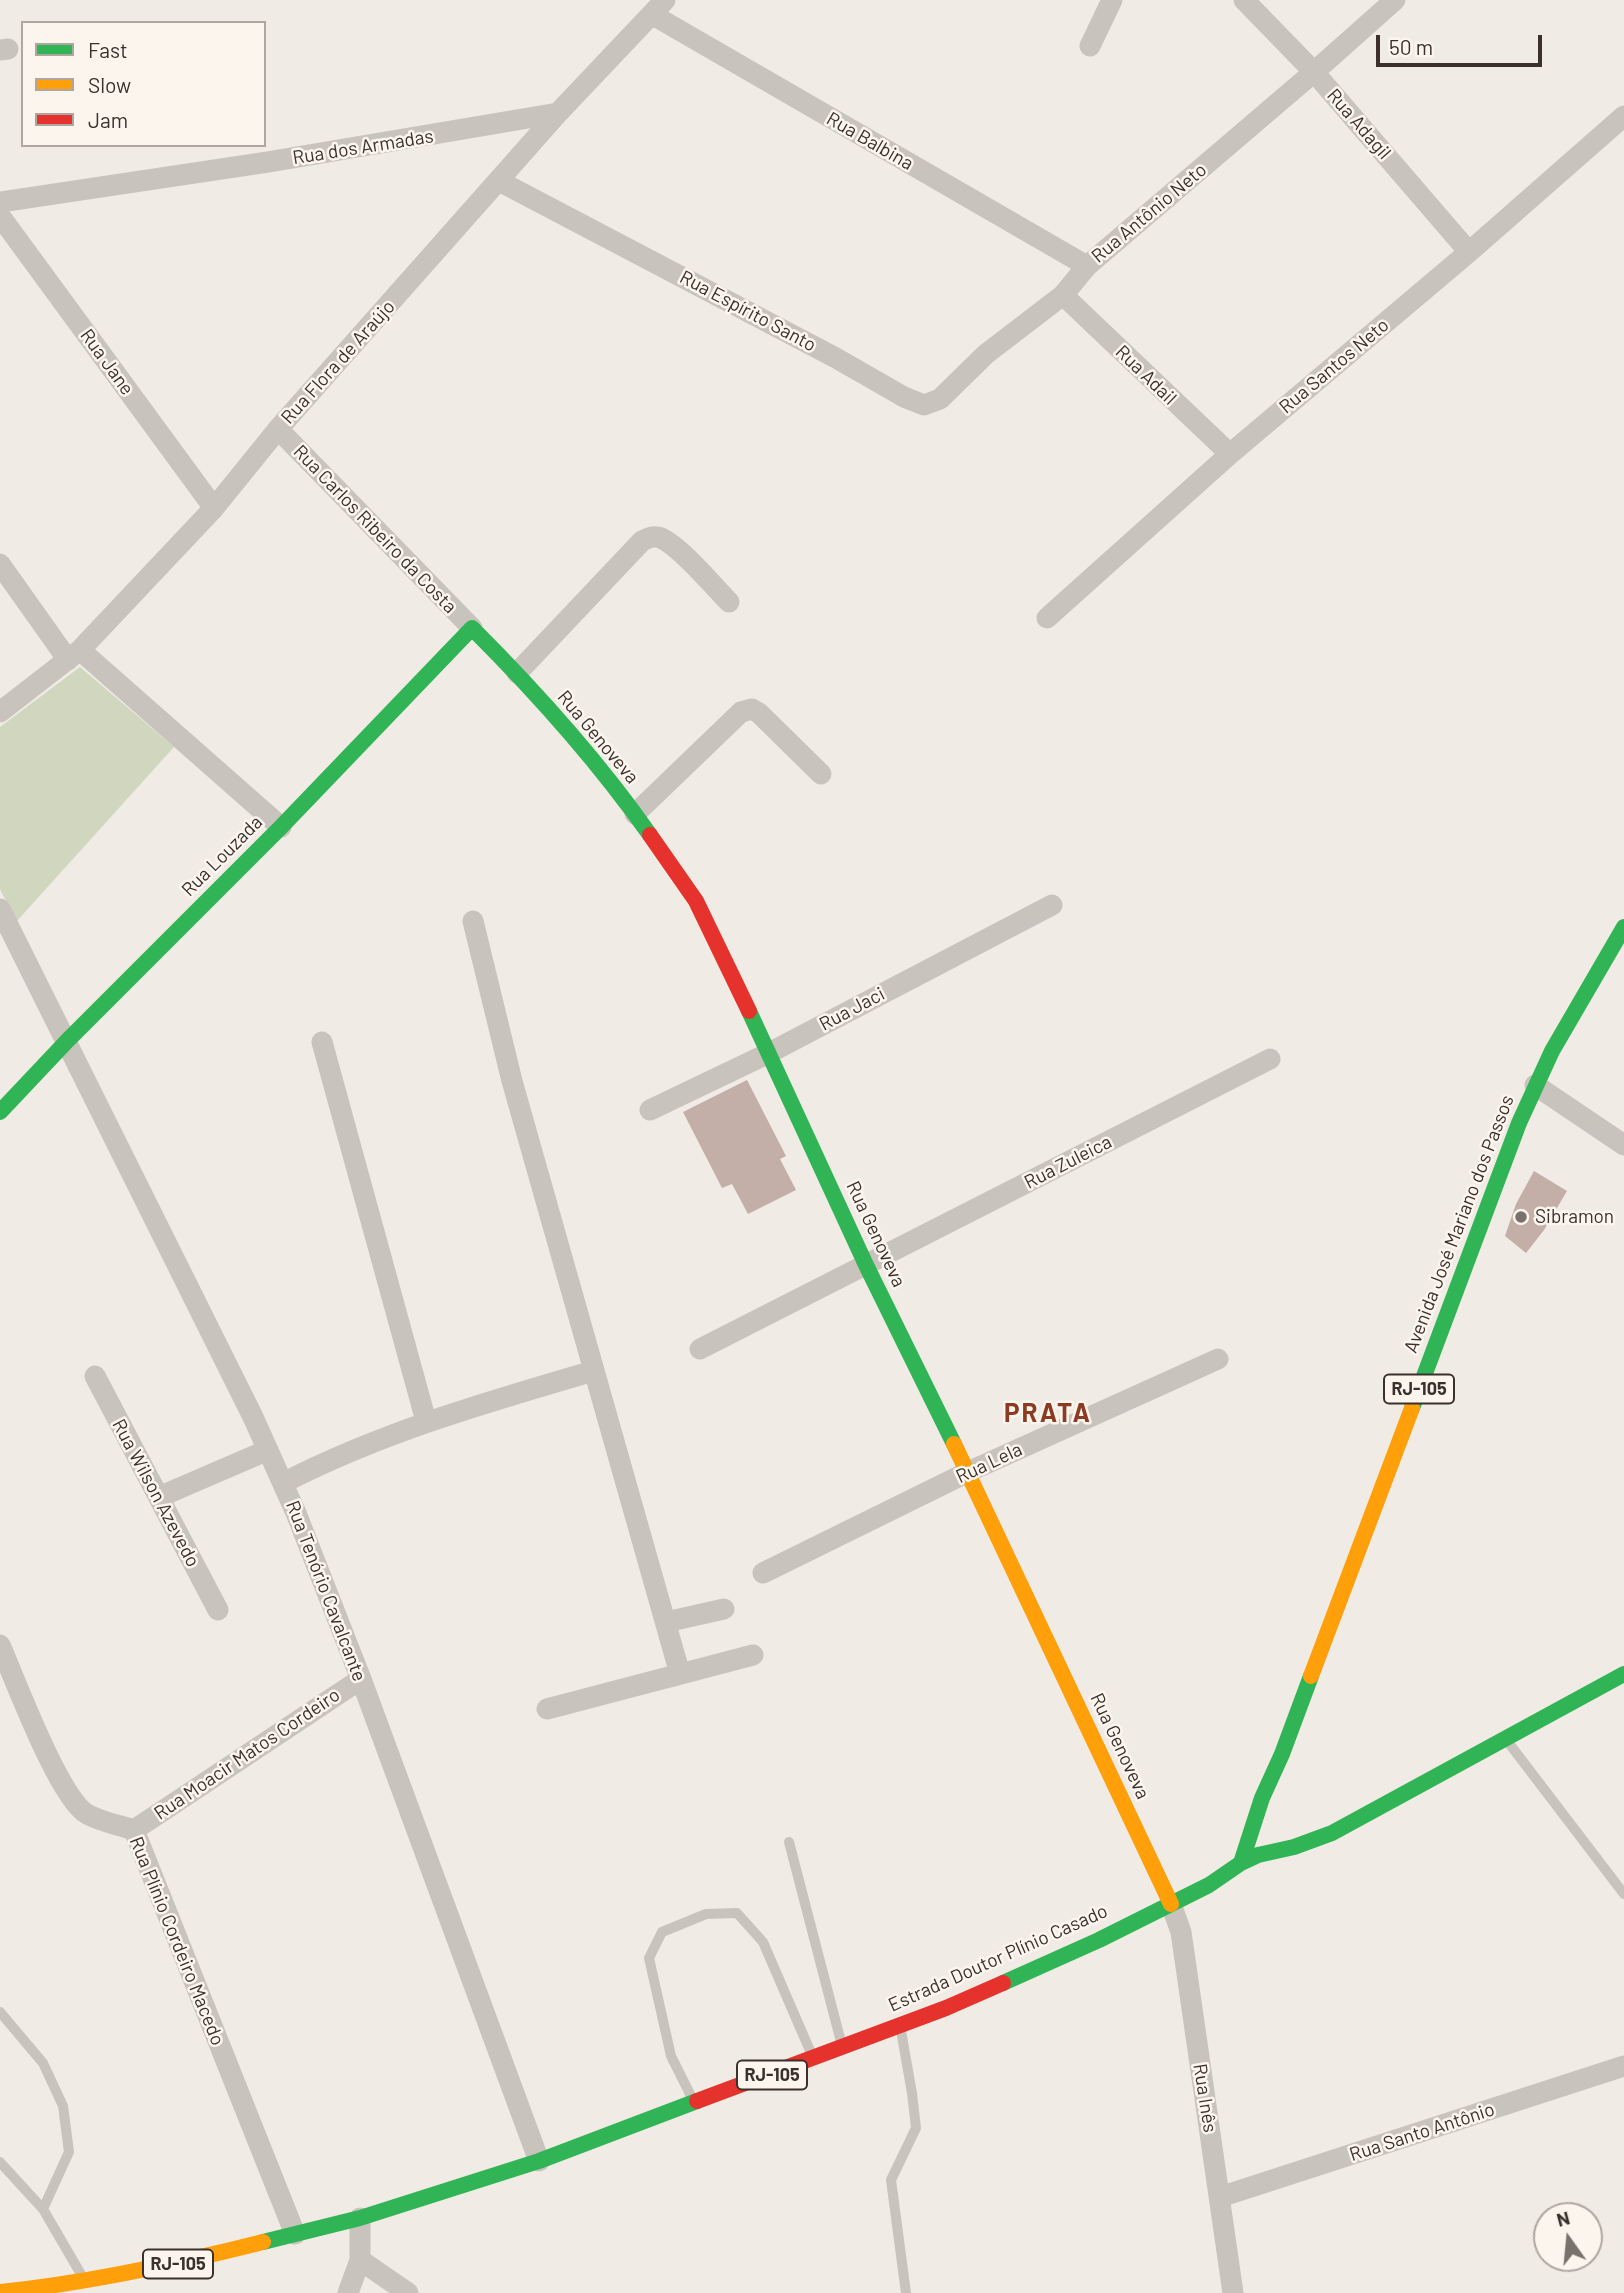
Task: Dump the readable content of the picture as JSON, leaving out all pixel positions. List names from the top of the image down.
{
  "streets": {
    "street": [
      "Rua Adagil",
      "Rua Balbina",
      "Rua dos Armadas",
      "Rua Antônio Neto",
      "Rua Espírito Santo",
      "Rua Jane",
      "Rua Flora de Araújo",
      "Rua Santos Neto",
      "Rua Adail",
      "Rua Carlos Ribeiro da Costa",
      "Rua Genoveva",
      "Rua Louzada",
      "Rua Jaci",
      "Rua Zuleica",
      "Avenida José Mariano dos Passos",
      "RJ-105",
      "Rua Lela",
      "Rua Wilson Azevedo",
      "Rua Tenório Cavalcante",
      "Rua Moacir Matos Cordeiro",
      "Rua Plínio Cordeiro Macedo",
      "Estrada Doutor Plínio Casado",
      "Rua Inês",
      "Rua Santo Antônio"
    ]
  },
  "crossings": [
    ["Rua Adagil", "Rua Antônio Neto"],
    ["Rua Adagil", "Rua Santos Neto"],
    ["Rua Balbina", "Rua Antônio Neto"],
    ["Rua Balbina", "Rua Flora de Araújo"],
    ["Rua dos Armadas", "Rua Flora de Araújo"],
    ["Rua Antônio Neto", "Rua Espírito Santo"],
    ["Rua Antônio Neto", "Rua Adail"],
    ["Rua Espírito Santo", "Rua Flora de Araújo"],
    ["Rua Jane", "Rua Flora de Araújo"],
    ["Rua Flora de Araújo", "Rua Carlos Ribeiro da Costa"],
    ["Rua Santos Neto", "Rua Adail"],
    ["Rua Carlos Ribeiro da Costa", "Rua Genoveva"],
    ["Rua Carlos Ribeiro da Costa", "Rua Louzada"],
    ["Rua Genoveva", "Rua Louzada"],
    ["Rua Genoveva", "Rua Jaci"],
    ["Rua Genoveva", "Rua Zuleica"],
    ["Rua Genoveva", "Rua Lela"],
    ["Rua Genoveva", "Estrada Doutor Plínio Casado"],
    ["Rua Genoveva", "Rua Inês"],
    ["Rua Louzada", "Rua Tenório Cavalcante"],
    ["Avenida José Mariano dos Passos", "Estrada Doutor Plínio Casado"],
    ["RJ-105", "Rua Plínio Cordeiro Macedo"],
    ["RJ-105", "Estrada Doutor Plínio Casado"],
    ["Rua Tenório Cavalcante", "Rua Moacir Matos Cordeiro"],
    ["Rua Tenório Cavalcante", "Estrada Doutor Plínio Casado"],
    ["Rua Moacir Matos Cordeiro", "Rua Plínio Cordeiro Macedo"],
    ["Estrada Doutor Plínio Casado", "Rua Inês"],
    ["Rua Inês", "Rua Santo Antônio"]
  ],
  "districts": ["PRATA"],
  "places": ["Sibramon"],
  "legend": ["Fast", "Slow", "Jam"],
  "scale_bar": "50 m",
  "north": "top"
}
